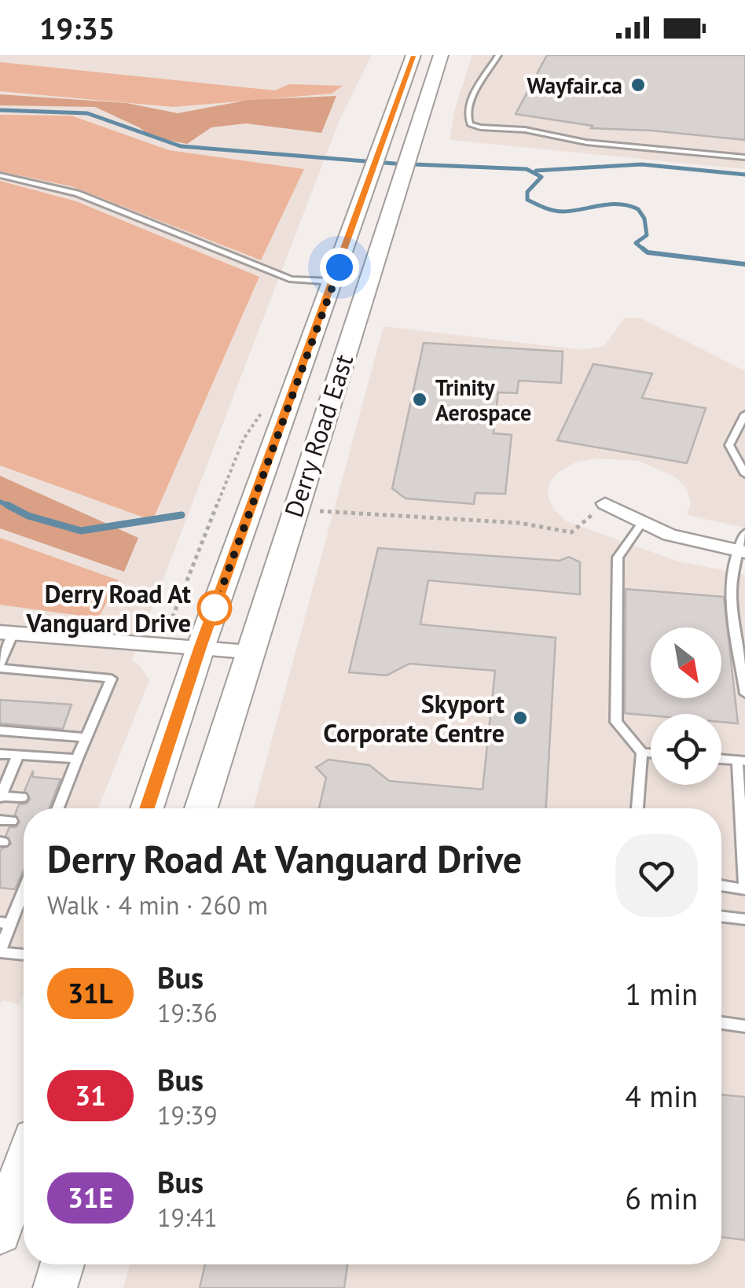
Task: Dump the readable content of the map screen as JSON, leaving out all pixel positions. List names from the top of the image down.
{
  "streets": {
    "main road": ["Derry Road East"]
  },
  "places": [
    "Wayfair.ca",
    "Trinity Aerospace",
    "Derry Road At Vanguard Drive",
    "Skyport Corporate Centre"
  ],
  "lines": ["bus line 31L"],
  "north": "bottom right",
  "page": {
    "status": "19:35",
    "heading": ["Derry Road At Vanguard Drive", "Walk · 4 min · 260 m"],
    "list": [
      {
        "mark": "31L",
        "name": "Bus",
        "note": "19:36",
        "value": "1 min"
      },
      {
        "mark": "31",
        "name": "Bus",
        "note": "19:39",
        "value": "4 min"
      },
      {
        "mark": "31E",
        "name": "Bus",
        "note": "19:41",
        "value": "6 min"
      }
    ]
  }
}
